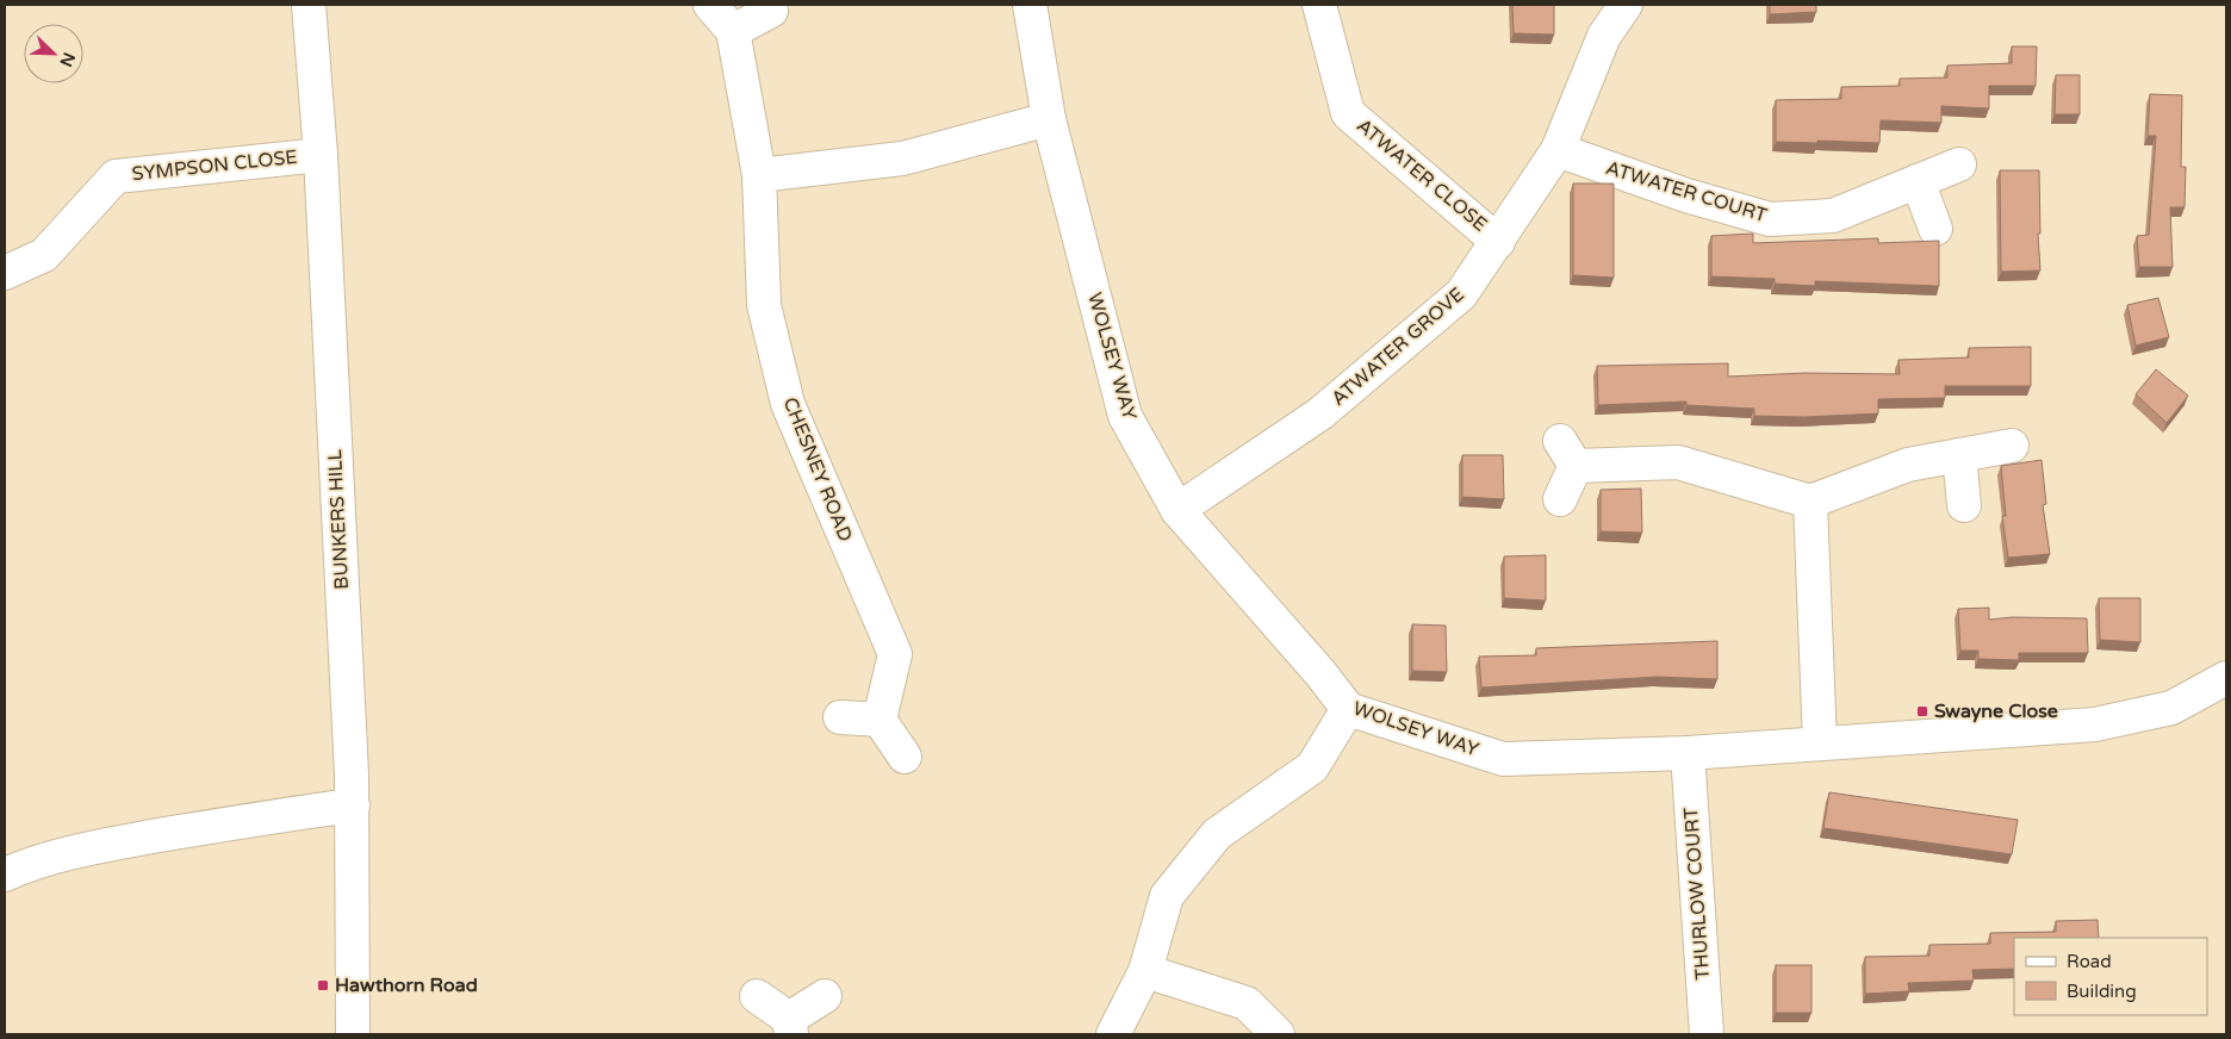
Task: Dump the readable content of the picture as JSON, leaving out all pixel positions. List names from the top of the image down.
{
  "streets": {
    "street": [
      "SYMPSON CLOSE",
      "ATWATER CLOSE",
      "ATWATER COURT",
      "ATWATER GROVE",
      "WOLSEY WAY",
      "CHESNEY ROAD",
      "BUNKERS HILL",
      "THURLOW COURT"
    ]
  },
  "crossings": [
    ["SYMPSON CLOSE", "BUNKERS HILL"],
    ["ATWATER CLOSE", "ATWATER GROVE"],
    ["ATWATER COURT", "ATWATER GROVE"],
    ["ATWATER GROVE", "WOLSEY WAY"],
    ["WOLSEY WAY", "THURLOW COURT"]
  ],
  "places": {
    "transit": ["Swayne Close", "Hawthorn Road"]
  },
  "legend": ["Road", "Building"],
  "north": "bottom right"
}
